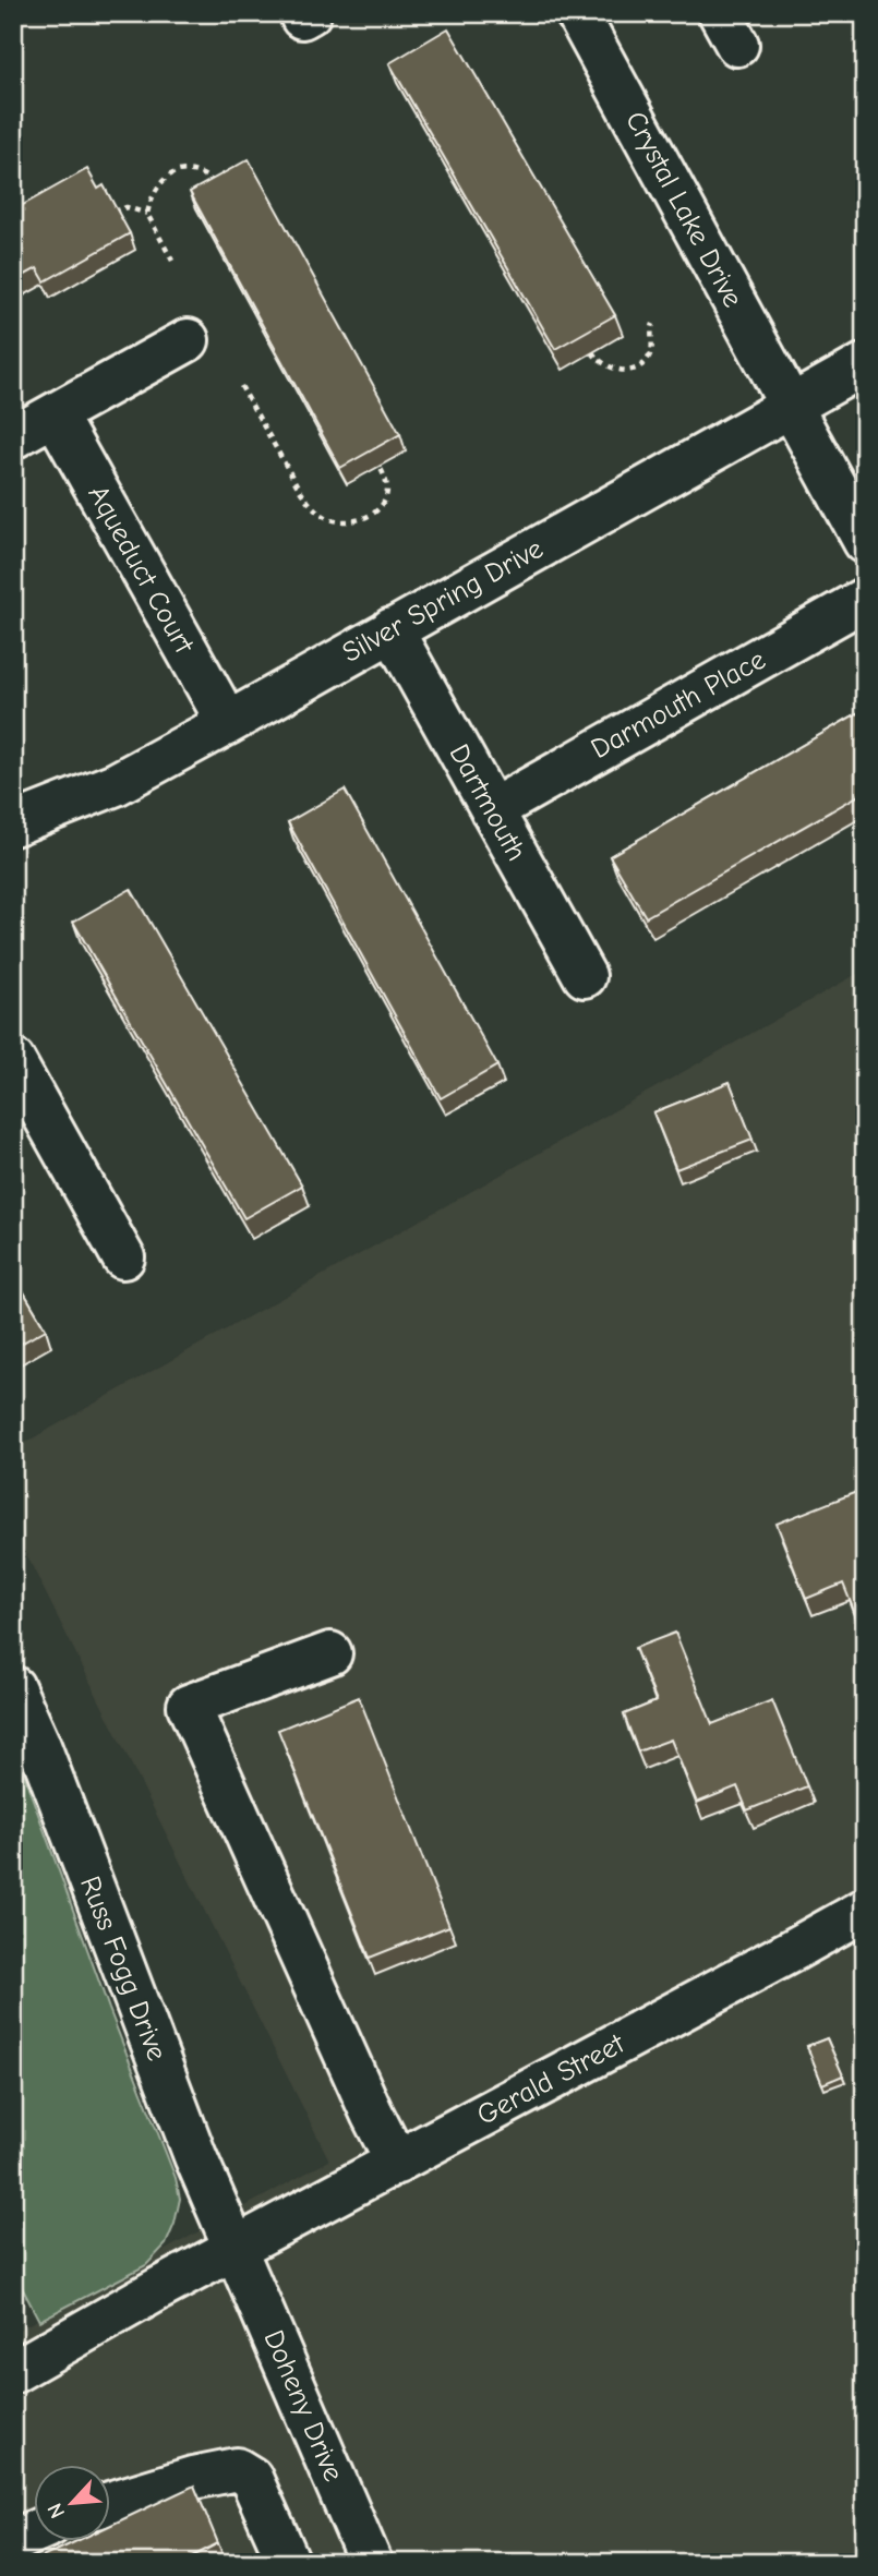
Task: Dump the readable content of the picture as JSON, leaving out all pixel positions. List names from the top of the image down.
{
  "streets": {
    "street": [
      "Crystal Lake Drive",
      "Aqueduct Court",
      "Silver Spring Drive",
      "Darmouth Place",
      "Dartmouth",
      "Russ Fogg Drive",
      "Gerald Street",
      "Doheny Drive"
    ]
  },
  "crossings": [
    ["Crystal Lake Drive", "Silver Spring Drive"],
    ["Aqueduct Court", "Silver Spring Drive"],
    ["Silver Spring Drive", "Dartmouth"],
    ["Darmouth Place", "Dartmouth"],
    ["Russ Fogg Drive", "Gerald Street"],
    ["Russ Fogg Drive", "Doheny Drive"],
    ["Gerald Street", "Doheny Drive"]
  ],
  "north": "bottom left"
}
